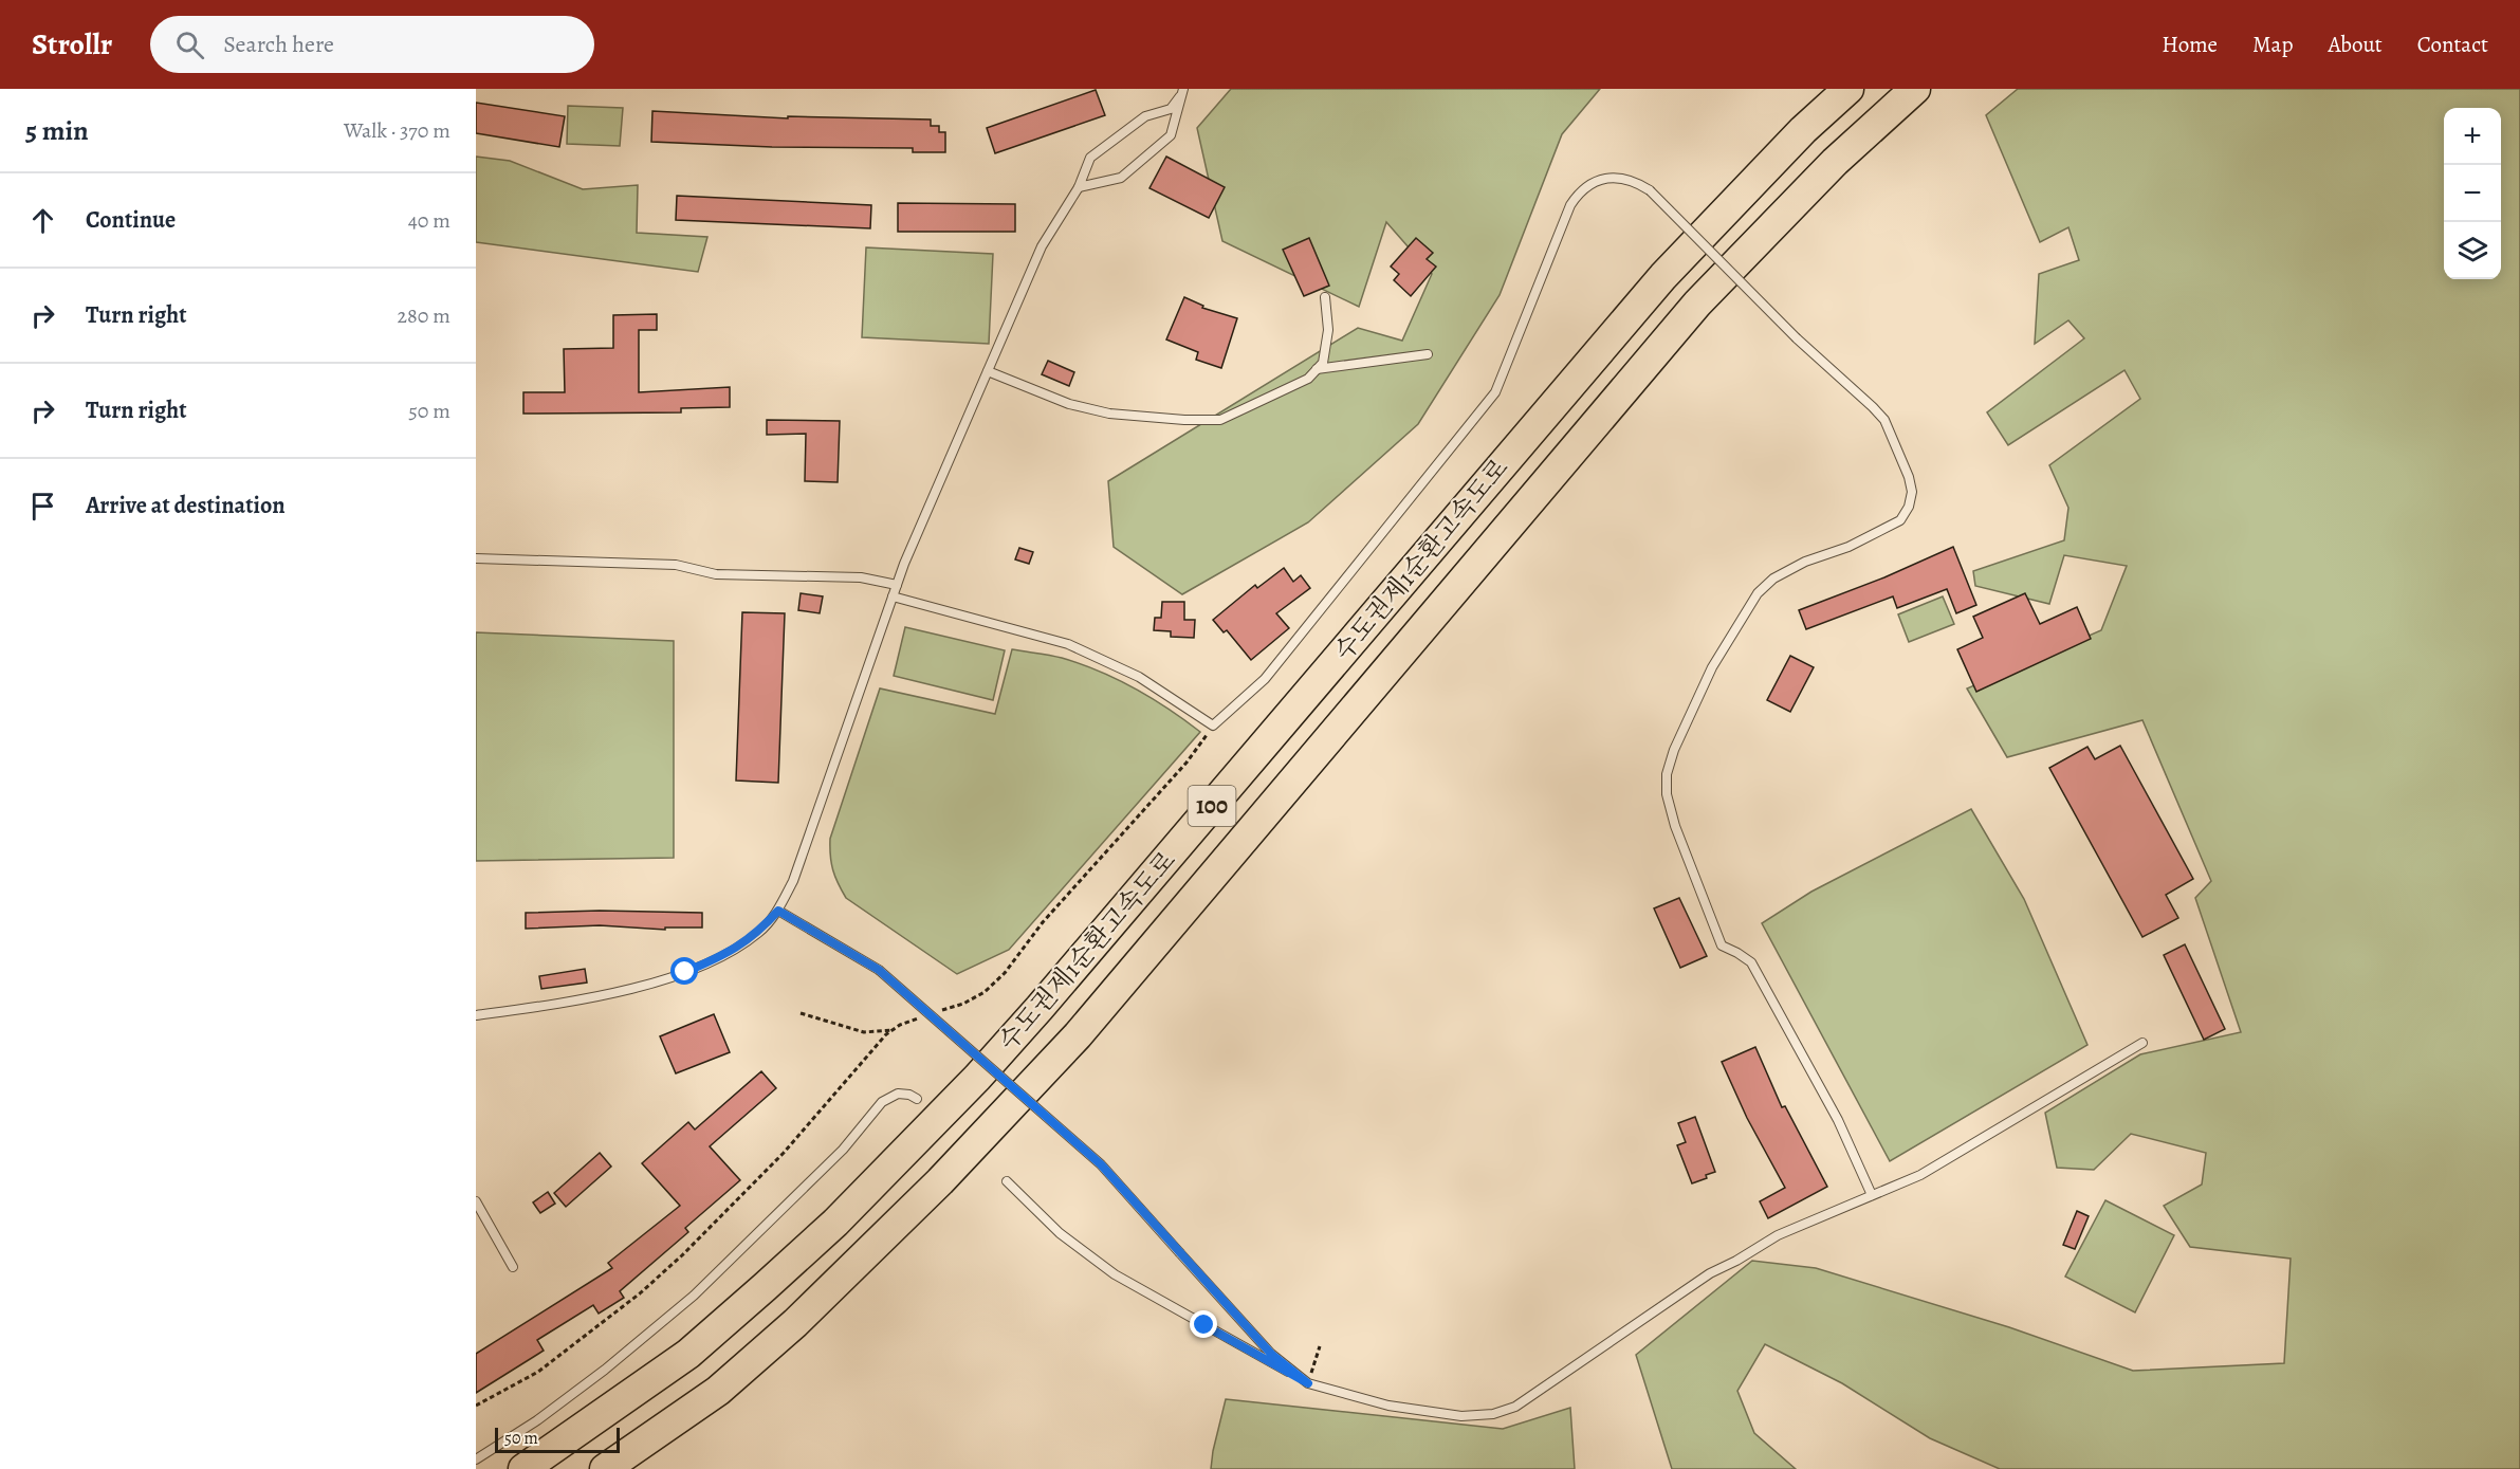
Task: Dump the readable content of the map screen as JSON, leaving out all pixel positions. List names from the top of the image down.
{
  "streets": {
    "highway": ["수도권제1순환고속도로", "100"]
  },
  "scale_bar": "50 m",
  "page": {
    "header": "Strollr",
    "search": "Search here",
    "nav": [
      "Home",
      "Map",
      "About",
      "Contact"
    ],
    "heading": ["5 min", "Walk · 370 m"],
    "map_buttons": ["+", "−"],
    "list": [
      ["Continue", "40 m"],
      ["Turn right", "280 m"],
      ["Turn right", "50 m"],
      "Arrive at destination"
    ],
    "scale": "50 m"
  }
}
